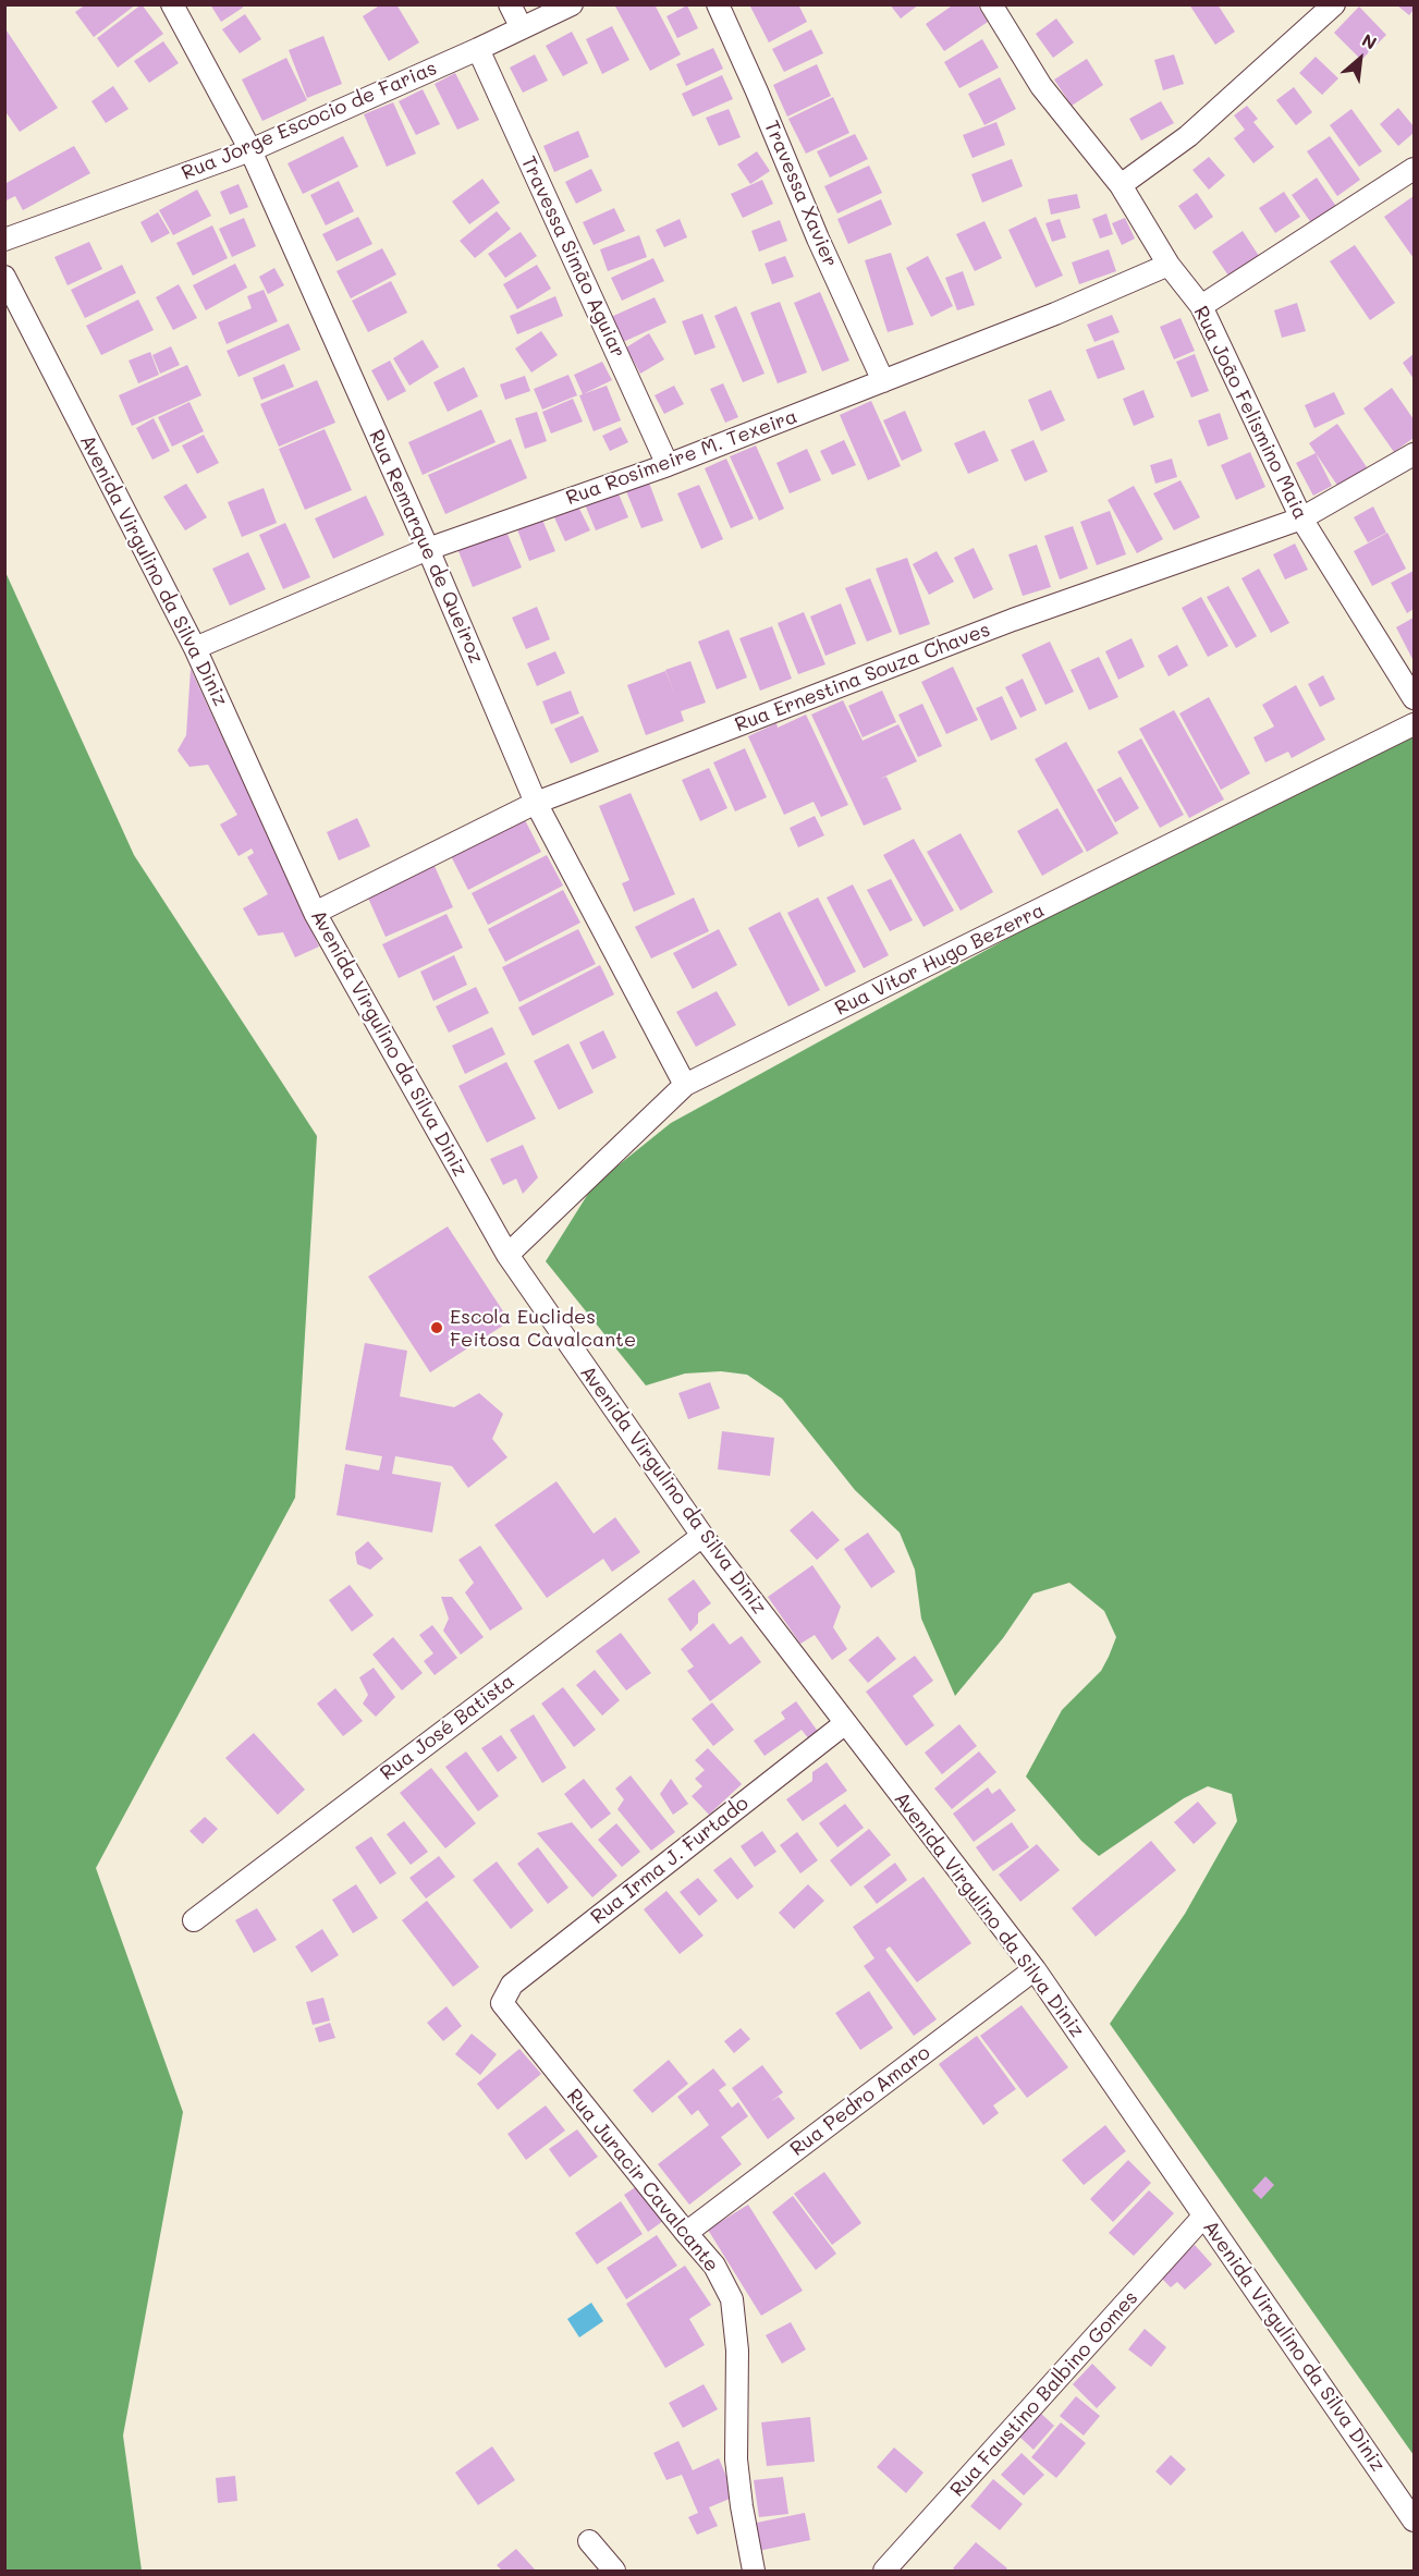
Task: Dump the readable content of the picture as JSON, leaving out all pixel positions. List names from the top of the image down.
{
  "streets": {
    "street": [
      "Rua Jorge Escocio de Farias",
      "Travessa Xavier",
      "Travessa Simão Aguiar",
      "Rua João Felismino Maia",
      "Rua Rosimeire M. Texeira",
      "Rua Remarque de Queiroz",
      "Avenida Virgulino da Silva Diniz",
      "Rua Ernestina Souza Chaves",
      "Rua Vitor Hugo Bezerra",
      "Rua José Batista",
      "Rua Irma J. Furtado",
      "Rua Pedro Amaro",
      "Rua Juracir Cavalcante",
      "Rua Faustino Balbino Gomes"
    ]
  },
  "crossings": [
    ["Rua Jorge Escocio de Farias", "Travessa Simão Aguiar"],
    ["Rua Jorge Escocio de Farias", "Rua Remarque de Queiroz"],
    ["Travessa Xavier", "Rua Rosimeire M. Texeira"],
    ["Travessa Simão Aguiar", "Rua Rosimeire M. Texeira"],
    ["Rua João Felismino Maia", "Rua Rosimeire M. Texeira"],
    ["Rua João Felismino Maia", "Rua Ernestina Souza Chaves"],
    ["Rua Rosimeire M. Texeira", "Rua Remarque de Queiroz"],
    ["Rua Rosimeire M. Texeira", "Avenida Virgulino da Silva Diniz"],
    ["Rua Remarque de Queiroz", "Rua Ernestina Souza Chaves"],
    ["Rua Remarque de Queiroz", "Rua Vitor Hugo Bezerra"],
    ["Avenida Virgulino da Silva Diniz", "Rua Ernestina Souza Chaves"],
    ["Avenida Virgulino da Silva Diniz", "Rua Vitor Hugo Bezerra"],
    ["Avenida Virgulino da Silva Diniz", "Rua José Batista"],
    ["Avenida Virgulino da Silva Diniz", "Rua Irma J. Furtado"],
    ["Avenida Virgulino da Silva Diniz", "Rua Pedro Amaro"],
    ["Avenida Virgulino da Silva Diniz", "Rua Faustino Balbino Gomes"],
    ["Rua Irma J. Furtado", "Rua Juracir Cavalcante"],
    ["Rua Pedro Amaro", "Rua Juracir Cavalcante"]
  ],
  "places": ["Escola Euclides Feitosa Cavalcante"],
  "north": "top right"
}
